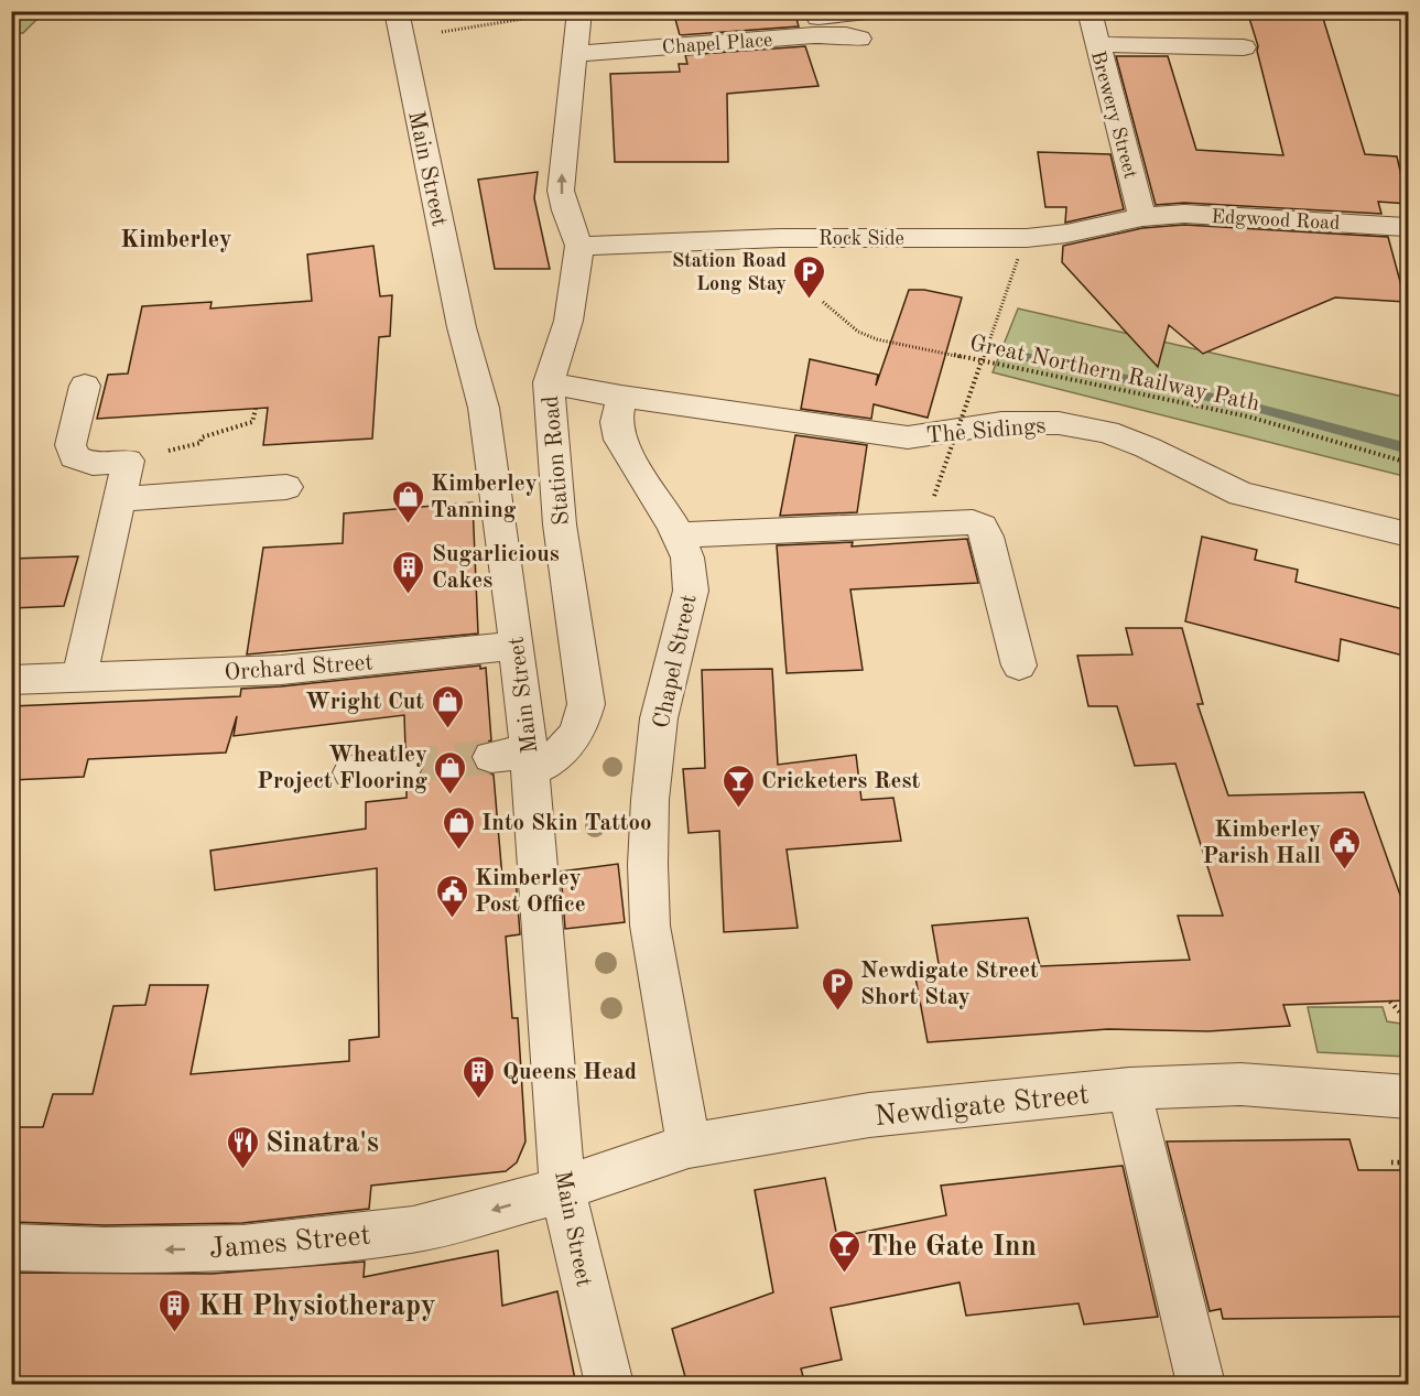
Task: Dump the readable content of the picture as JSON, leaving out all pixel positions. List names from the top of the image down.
{
  "streets": {
    "street": [
      "Chapel Place",
      "Brewery Street",
      "Main Street",
      "Edgwood Road",
      "Rock Side",
      "The Sidings",
      "Station Road",
      "Chapel Street",
      "Orchard Street",
      "Newdigate Street",
      "James Street"
    ],
    "path": ["Great Northern Railway Path"]
  },
  "crossings": [
    ["Brewery Street", "Edgwood Road"],
    ["Brewery Street", "Rock Side"],
    ["Main Street", "Station Road"],
    ["Main Street", "Orchard Street"],
    ["Main Street", "Newdigate Street"],
    ["Main Street", "James Street"],
    ["Edgwood Road", "Rock Side"],
    ["Rock Side", "Station Road"],
    ["The Sidings", "Station Road"],
    ["The Sidings", "Chapel Street"],
    ["Chapel Street", "Newdigate Street"],
    ["Newdigate Street", "James Street"]
  ],
  "one_way": ["James Street"],
  "districts": ["Kimberley"],
  "places": {
    "parking": ["Station Road Long Stay", "Newdigate Street Short Stay"],
    "shop": [
      "Kimberley Tanning",
      "Wright Cut",
      "Wheatley Project Flooring",
      "Into Skin Tattoo"
    ],
    "building": ["Sugarlicious Cakes", "Queens Head", "KH Physiotherapy"],
    "bar": ["Cricketers Rest", "The Gate Inn"],
    "public building": ["Kimberley Parish Hall", "Kimberley Post Office"],
    "restaurant": ["Sinatra's"]
  }
}
